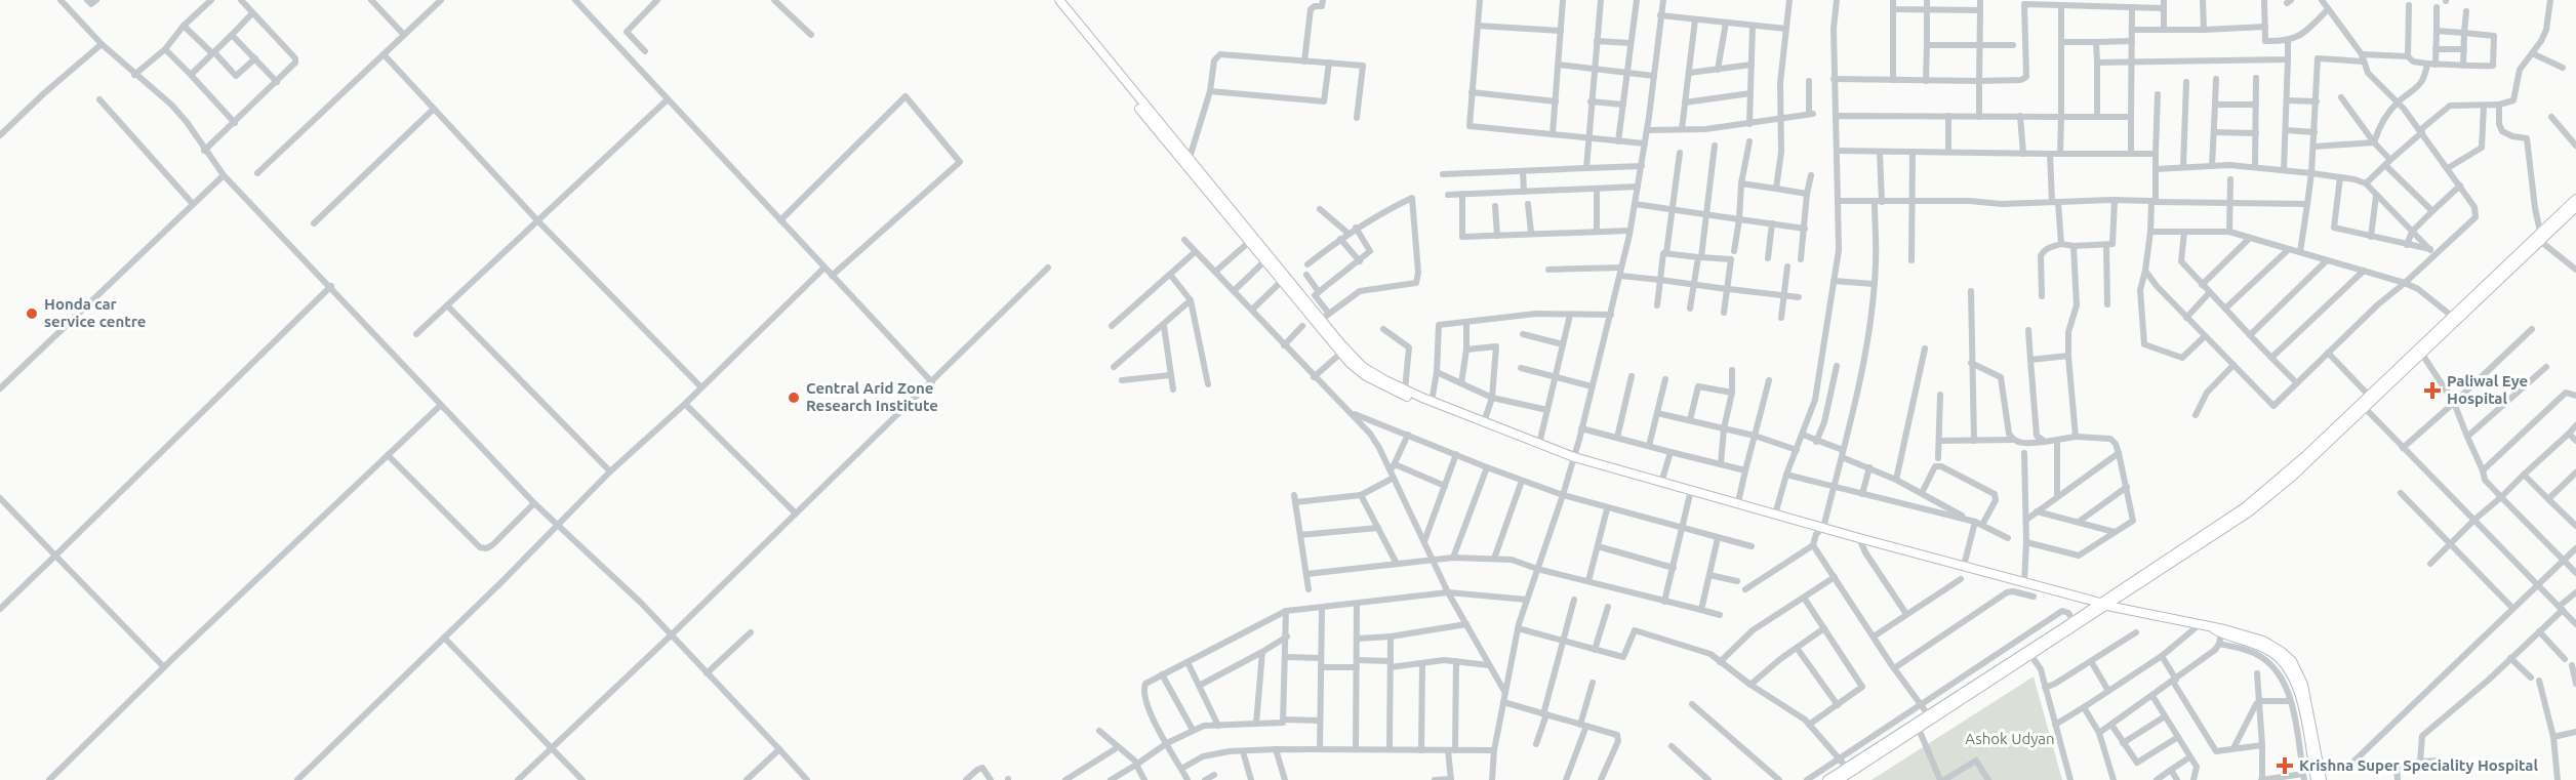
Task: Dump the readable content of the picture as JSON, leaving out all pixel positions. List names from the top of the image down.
{
  "parks": ["Ashok Udyan"],
  "places": {
    "other": ["Honda car service centre", "Central Arid Zone Research Institute"],
    "health": ["Paliwal Eye Hospital", "Krishna Super Speciality Hospital"]
  }
}
